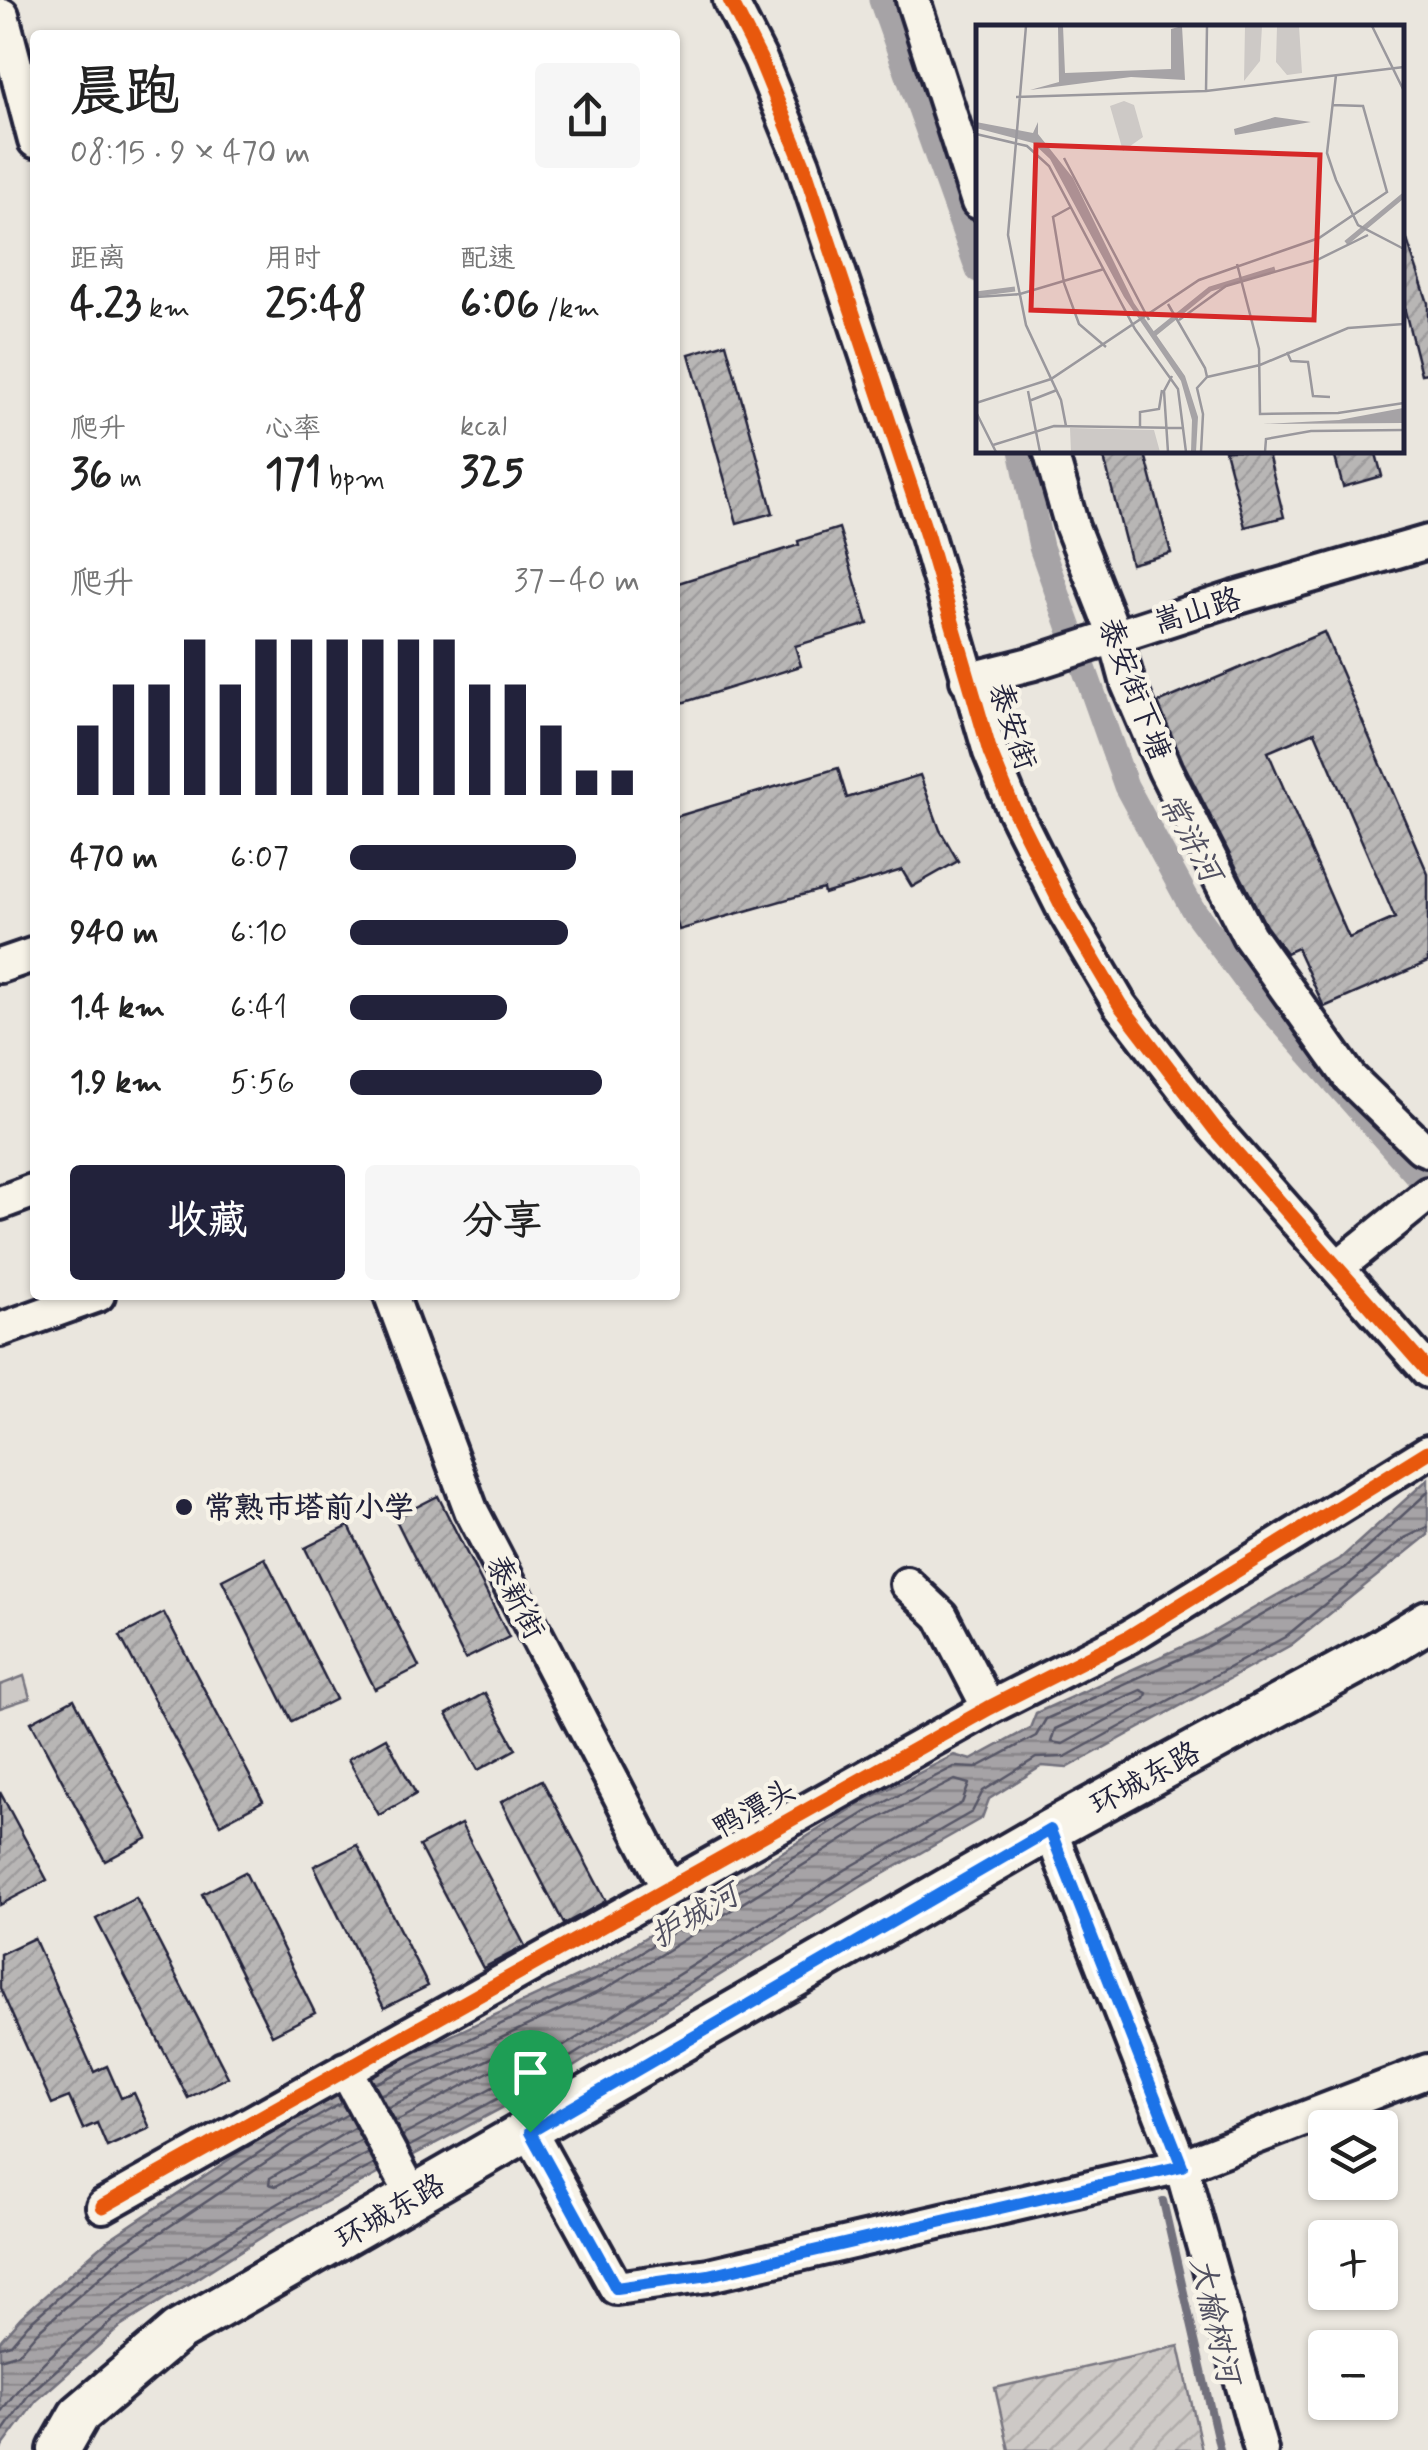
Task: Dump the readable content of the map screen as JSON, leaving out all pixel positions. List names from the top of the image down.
{
  "streets": {
    "main road": ["环城东路"],
    "street": [
      "嵩山路",
      "泰安街下塘",
      "泰安街",
      "泰新街",
      "鸭潭头"
    ]
  },
  "crossings": [
    ["嵩山路", "泰安街下塘"],
    ["嵩山路", "泰安街"],
    ["泰新街", "鸭潭头"]
  ],
  "water": ["常浒河", "护城河", "大榆树河"],
  "places": ["常熟市塔前小学"],
  "page": {
    "heading": ["晨跑", "08:15 · 9 × 470 m"],
    "stats": [
      ["距离", "4.23 km"],
      ["用时", "25:48"],
      ["配速", "6:06 /km"],
      ["爬升", "36 m"],
      ["心率", "171 bpm"],
      ["kcal", "325"]
    ],
    "chart": ["爬升", "37–40 m"],
    "list": [
      {
        "name": "470 m",
        "note": "6:07"
      },
      {
        "name": "940 m",
        "note": "6:10"
      },
      {
        "name": "1.4 km",
        "note": "6:41"
      },
      {
        "name": "1.9 km",
        "note": "5:56"
      }
    ],
    "buttons": ["收藏", "分享"],
    "map_buttons": ["+", "−"]
  }
}
